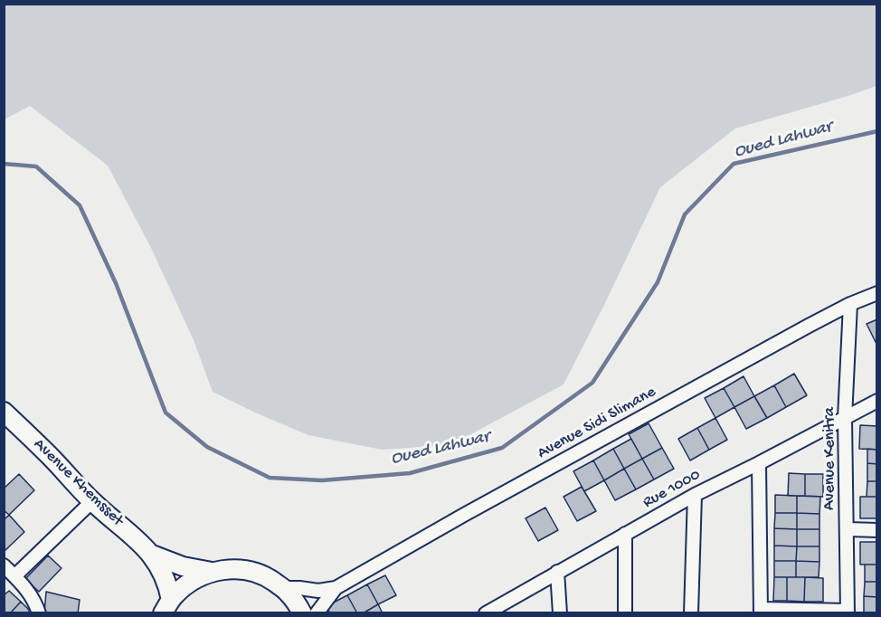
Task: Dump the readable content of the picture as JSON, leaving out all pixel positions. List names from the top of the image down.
{
  "streets": {
    "street": [
      "Avenue Sidi Slimane",
      "Avenue Kenitra",
      "Avenue Khemsset",
      "Rue 1000"
    ]
  },
  "crossings": [
    ["Avenue Sidi Slimane", "Avenue Kenitra"],
    ["Avenue Kenitra", "Rue 1000"]
  ],
  "water": ["Oued Lahwar"]
}
